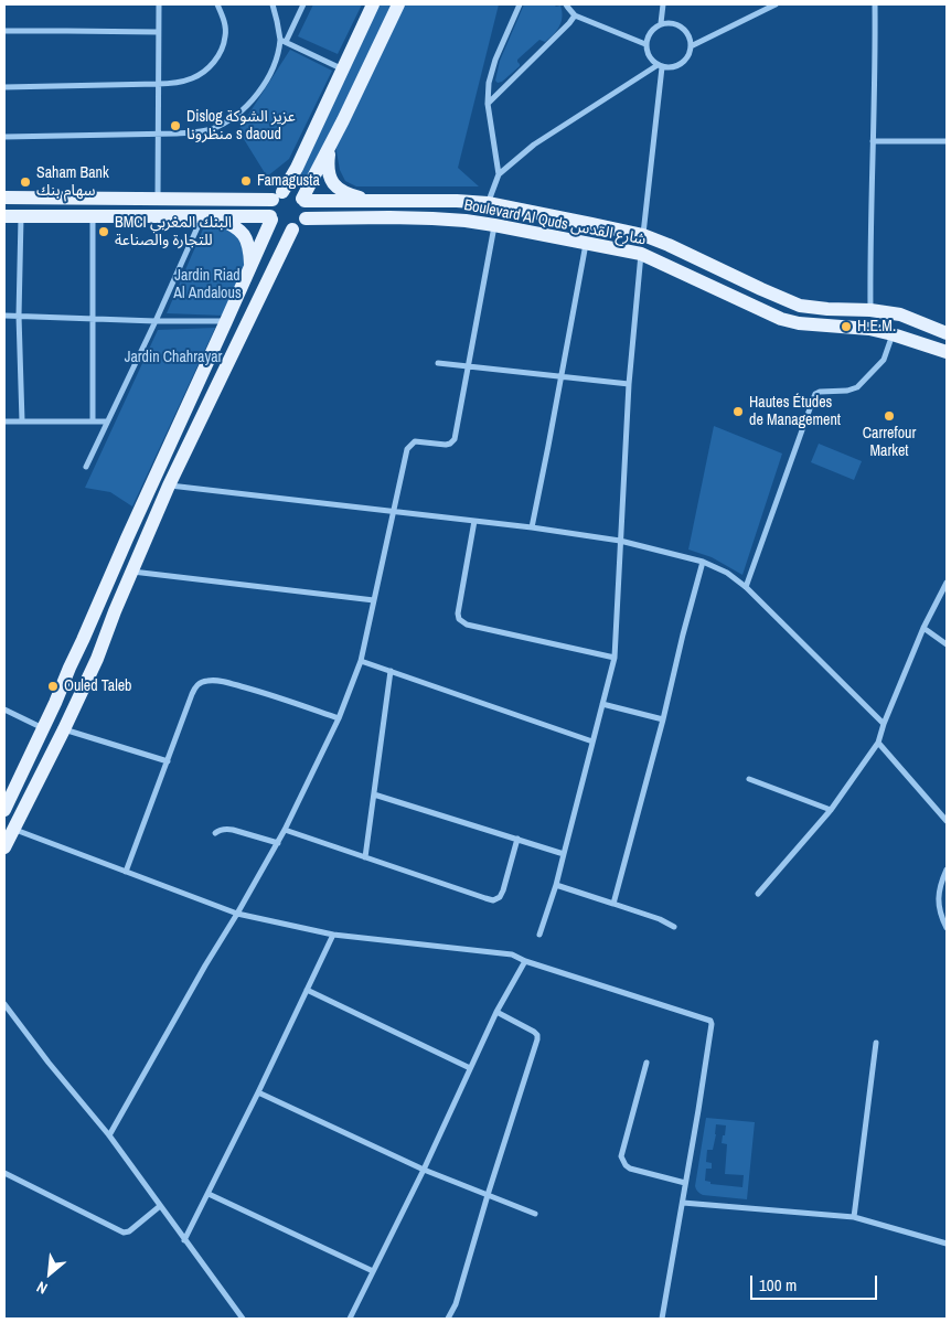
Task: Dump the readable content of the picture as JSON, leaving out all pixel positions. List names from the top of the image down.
{
  "streets": {
    "main road": ["Boulevard Al Quds شارع القدس"]
  },
  "parks": ["Jardin Riad Al Andalous", "Jardin Chahrayar"],
  "places": [
    "Dislog عزيز الشوكة منظرونا s daoud",
    "Famagusta",
    "Saham Bank سهام بنك",
    "BMCI البنك المغربي للتجارة والصناعة",
    "H.E.M.",
    "Hautes Études de Management",
    "Carrefour Market",
    "Ouled Taleb"
  ],
  "scale_bar": "100 m",
  "north": "bottom left"
}
